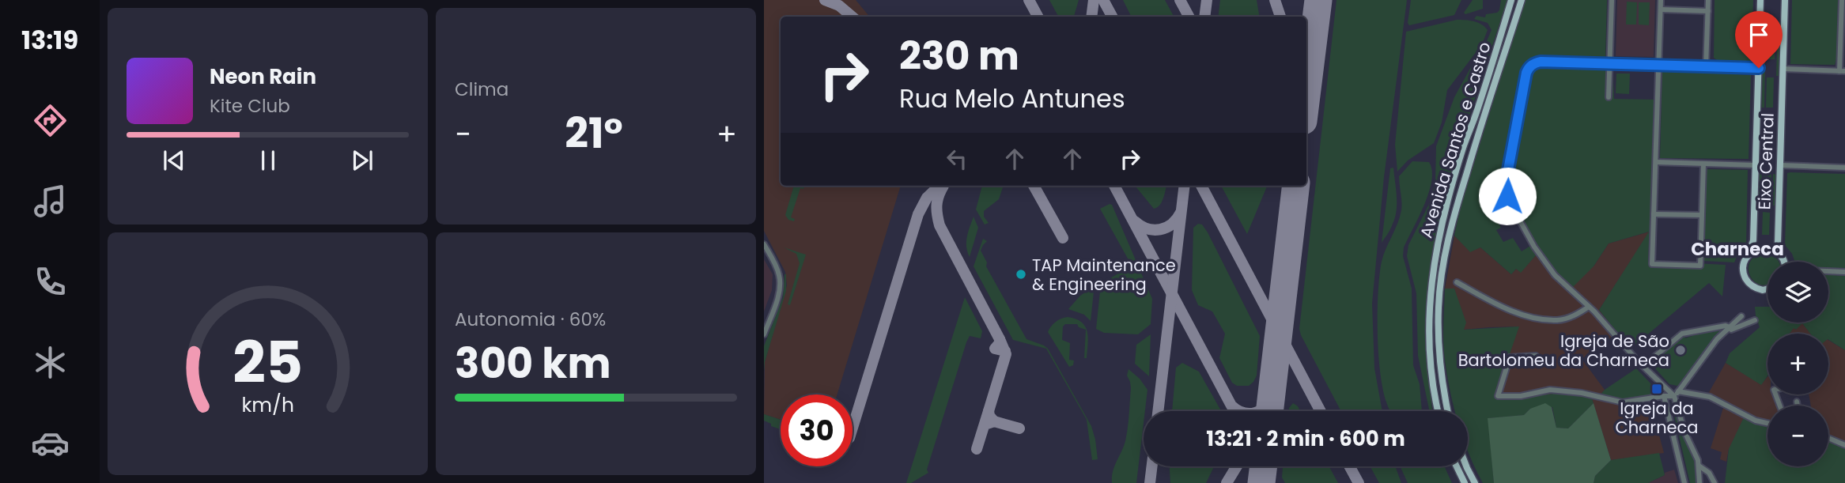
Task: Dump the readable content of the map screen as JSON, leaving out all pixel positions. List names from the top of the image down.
{
  "streets": {
    "main road": ["Avenida Santos e Castro", "Eixo Central"]
  },
  "districts": ["Charneca"],
  "places": {
    "other": ["TAP Maintenance & Engineering", "Igreja de São Bartolomeu da Charneca"],
    "transit": ["Igreja da Charneca"]
  },
  "page": {
    "tabs": "13:19",
    "tile": [
      "Clima",
      ["Autonomia · 60%", "300 km"]
    ],
    "turn": ["230 m", "Rua Melo Antunes"],
    "song": ["Neon Rain", "Kite Club"],
    "heat": ["−", "21°", "+"],
    "map_buttons": ["+", "−"],
    "limit": "30",
    "trip": "13:21 · 2 min · 600 m",
    "gauge": ["25", "km/h"]
  }
}
